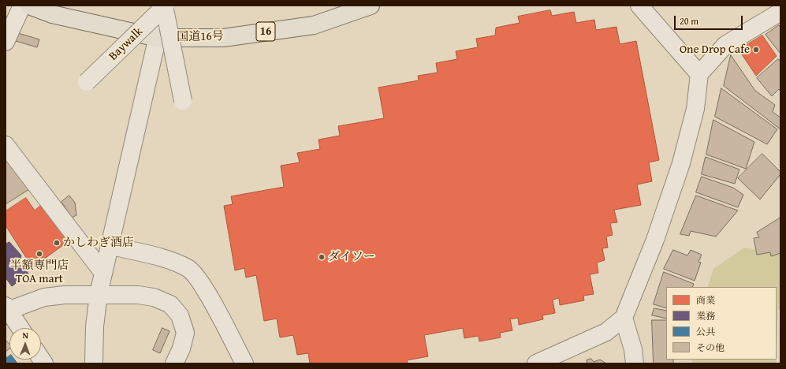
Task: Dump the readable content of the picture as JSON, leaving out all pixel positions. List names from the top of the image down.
{
  "streets": {
    "highway": ["16", "国道16号"],
    "street": ["Baywalk"]
  },
  "places": [
    "One Drop Cafe",
    "かしわぎ酒店",
    "半額専門店 TOA mart",
    "ダイソー"
  ],
  "legend": [
    "商業",
    "業務",
    "公共",
    "その他"
  ],
  "scale_bar": "20 m",
  "north": "top"
}
